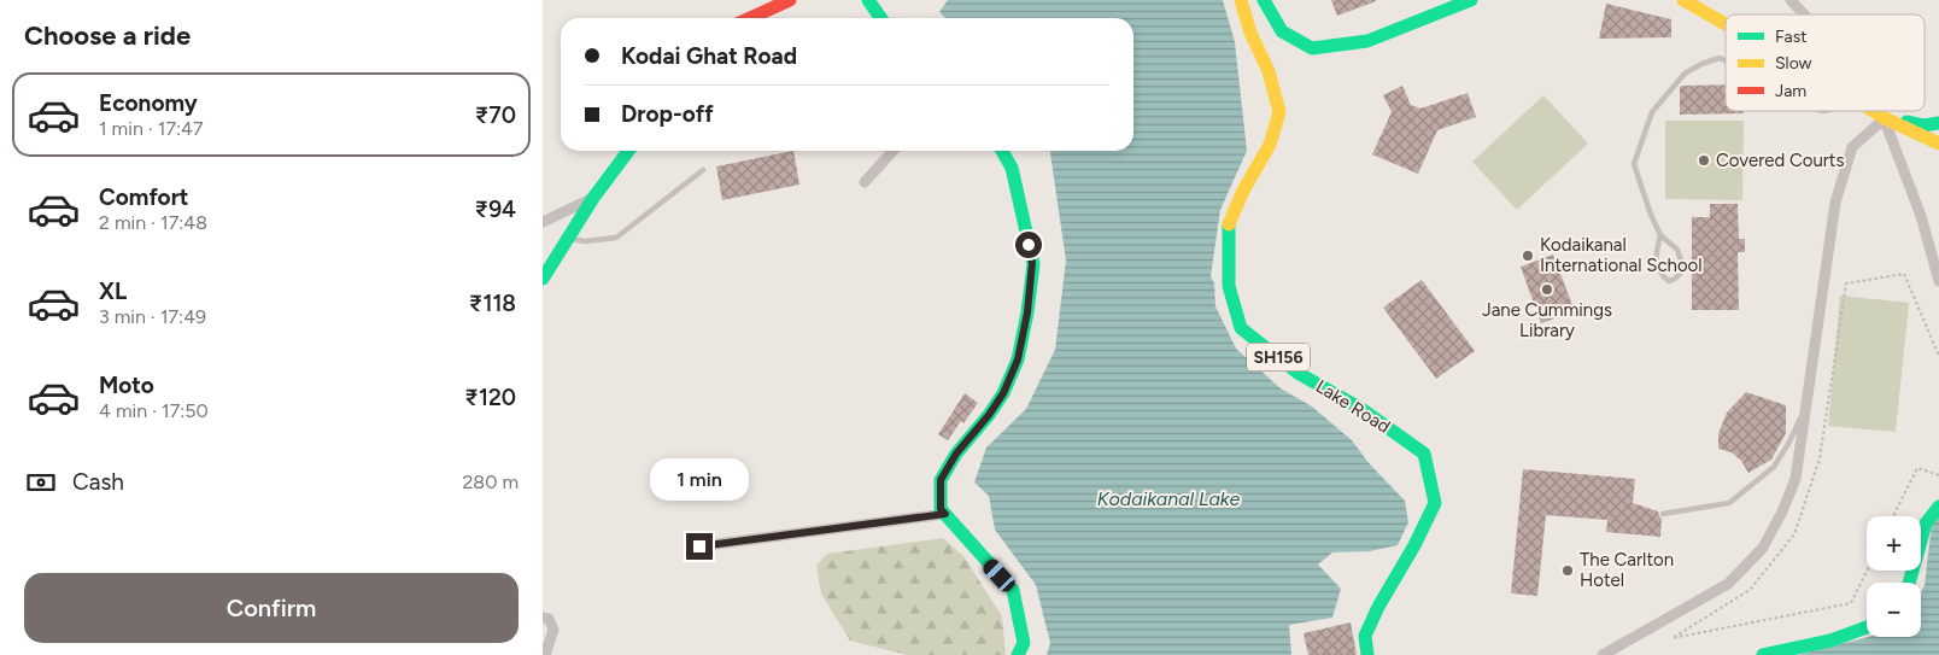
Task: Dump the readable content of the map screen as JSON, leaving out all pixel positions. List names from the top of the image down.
{
  "streets": {
    "main road": ["SH156", "Lake Road"]
  },
  "water": ["Kodaikanal Lake"],
  "places": [
    "Covered Courts",
    "Kodaikanal International School",
    "Jane Cummings Library",
    "The Carlton Hotel"
  ],
  "legend": ["Fast", "Slow", "Jam"],
  "page": {
    "heading": "Choose a ride",
    "banner": ["Kodai Ghat Road", "Drop-off"],
    "list": [
      {
        "name": "Economy",
        "note": "1 min · 17:47",
        "value": "₹70"
      },
      {
        "name": "Comfort",
        "note": "2 min · 17:48",
        "value": "₹94"
      },
      {
        "name": "XL",
        "note": "3 min · 17:49",
        "value": "₹118"
      },
      {
        "name": "Moto",
        "note": "4 min · 17:50",
        "value": "₹120"
      }
    ],
    "pay": ["Cash", "280 m"],
    "bubble": "1 min",
    "map_buttons": ["+", "−"],
    "buttons": "Confirm"
  }
}
